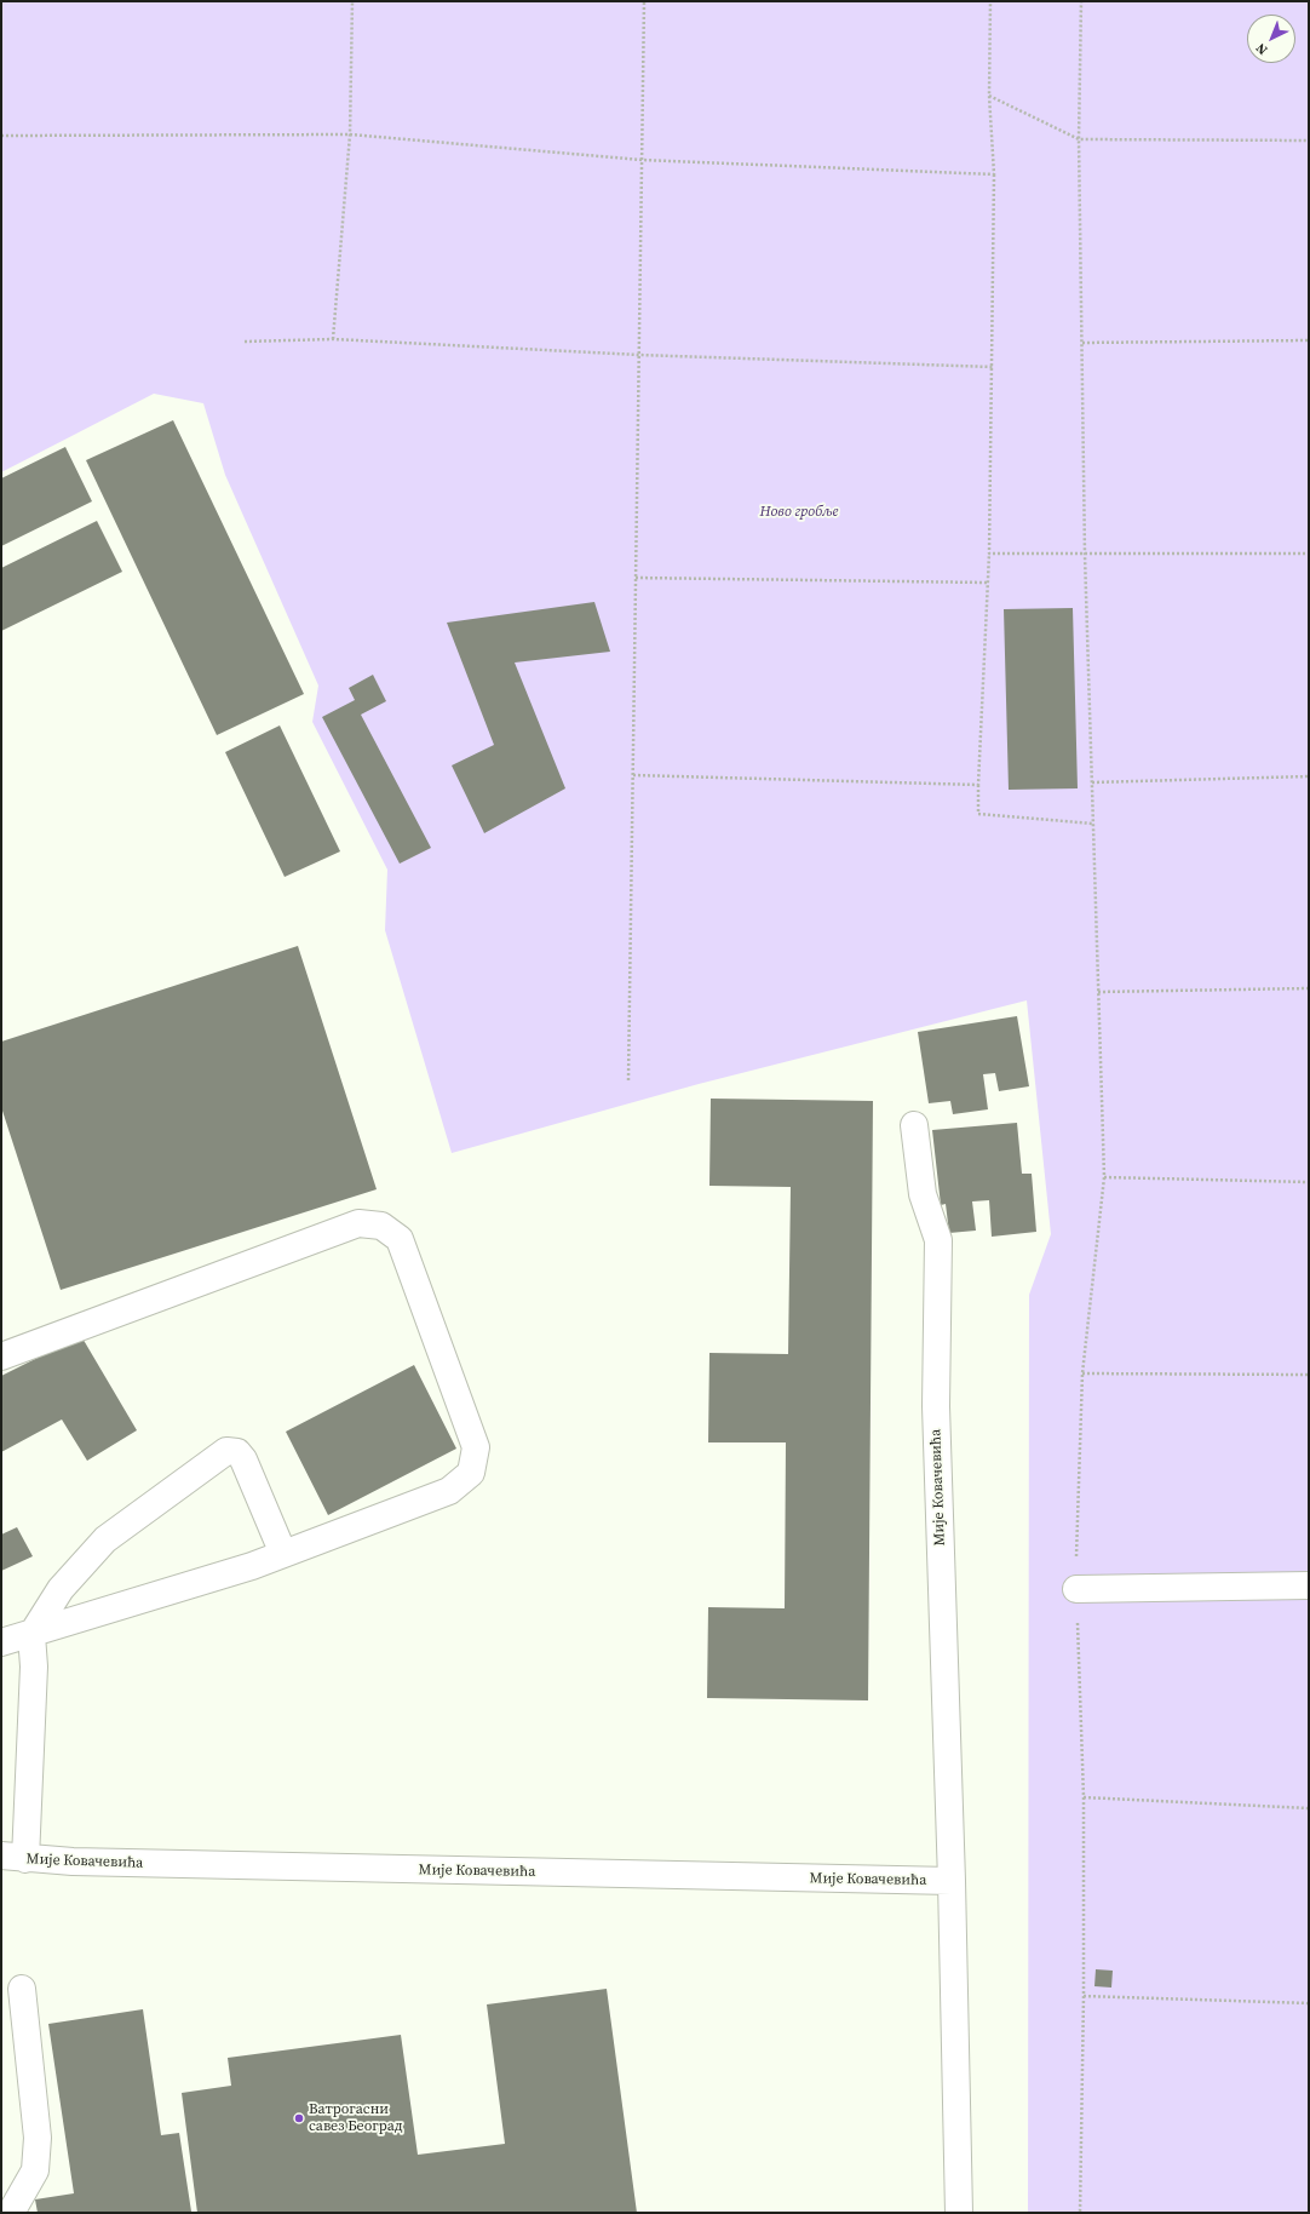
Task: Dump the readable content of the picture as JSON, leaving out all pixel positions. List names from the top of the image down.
{
  "streets": {
    "street": ["Мије Ковачевића"]
  },
  "parks": ["Ново гробље"],
  "places": ["Ватрогасни савез Београд"],
  "north": "bottom left"
}
